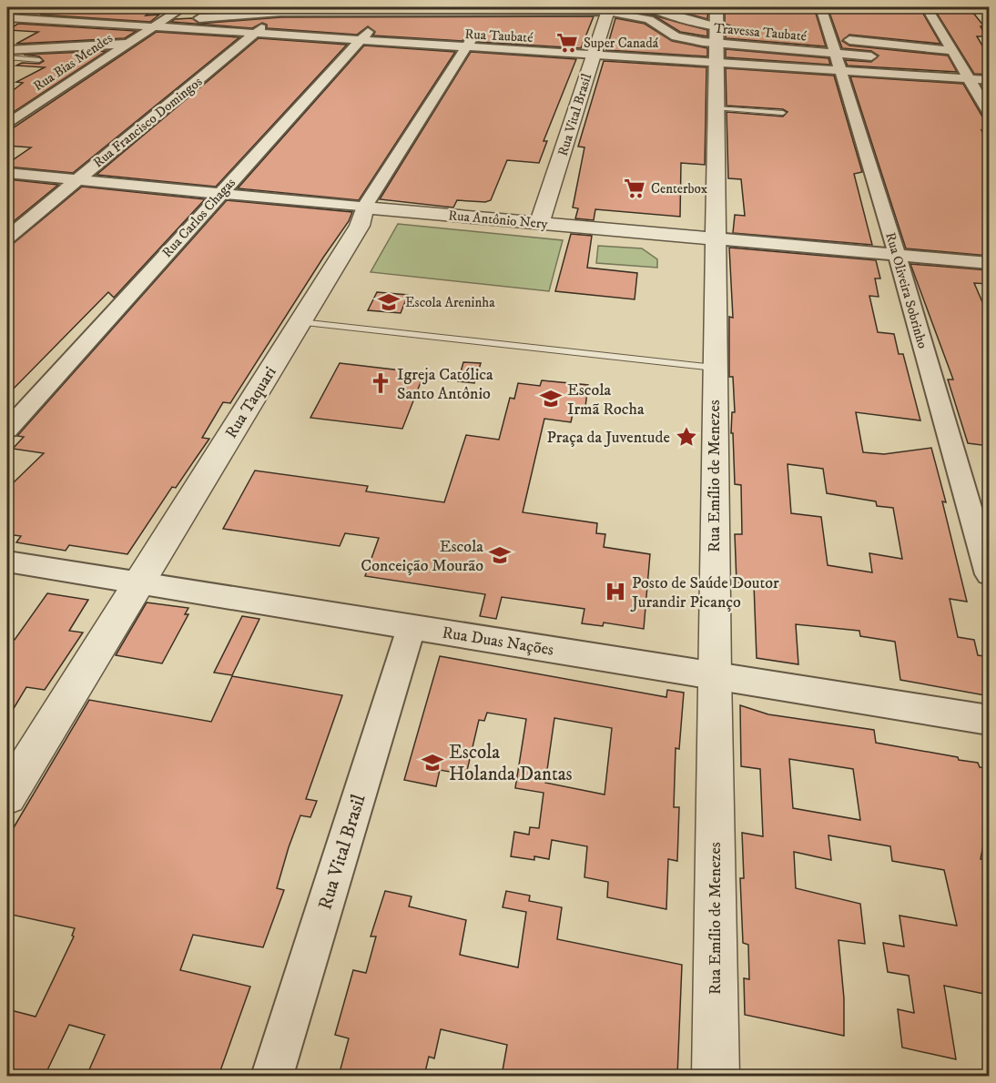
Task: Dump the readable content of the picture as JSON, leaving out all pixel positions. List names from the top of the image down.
{
  "streets": {
    "street": [
      "Travessa Taubaté",
      "Rua Taubaté",
      "Rua Bias Mendes",
      "Rua Vital Brasil",
      "Rua Francisco Domingos",
      "Rua Carlos Chagas",
      "Rua Antônio Nery",
      "Rua Oliveira Sobrinho",
      "Rua Taquari",
      "Rua Emílio de Menezes",
      "Rua Duas Nações"
    ]
  },
  "crossings": [
    ["Travessa Taubaté", "Rua Taubaté"],
    ["Travessa Taubaté", "Rua Vital Brasil"],
    ["Travessa Taubaté", "Rua Francisco Domingos"],
    ["Travessa Taubaté", "Rua Carlos Chagas"],
    ["Travessa Taubaté", "Rua Oliveira Sobrinho"],
    ["Travessa Taubaté", "Rua Taquari"],
    ["Travessa Taubaté", "Rua Emílio de Menezes"],
    ["Rua Taubaté", "Rua Bias Mendes"],
    ["Rua Taubaté", "Rua Vital Brasil"],
    ["Rua Taubaté", "Rua Francisco Domingos"],
    ["Rua Taubaté", "Rua Carlos Chagas"],
    ["Rua Taubaté", "Rua Oliveira Sobrinho"],
    ["Rua Taubaté", "Rua Taquari"],
    ["Rua Taubaté", "Rua Emílio de Menezes"],
    ["Rua Vital Brasil", "Rua Antônio Nery"],
    ["Rua Vital Brasil", "Rua Duas Nações"],
    ["Rua Francisco Domingos", "Rua Antônio Nery"],
    ["Rua Carlos Chagas", "Rua Antônio Nery"],
    ["Rua Antônio Nery", "Rua Oliveira Sobrinho"],
    ["Rua Antônio Nery", "Rua Taquari"],
    ["Rua Antônio Nery", "Rua Emílio de Menezes"],
    ["Rua Taquari", "Rua Duas Nações"],
    ["Rua Emílio de Menezes", "Rua Duas Nações"]
  ],
  "places": {
    "supermarket": ["Super Canadá", "Centerbox"],
    "school or university": [
      "Escola Areninha",
      "Escola Irmã Rocha",
      "Escola Conceição Mourão",
      "Escola Holanda Dantas"
    ],
    "church": ["Igreja Católica Santo Antônio"],
    "place": ["Praça da Juventude"],
    "hospital": ["Posto de Saúde Doutor Jurandir Picanço"]
  }
}
